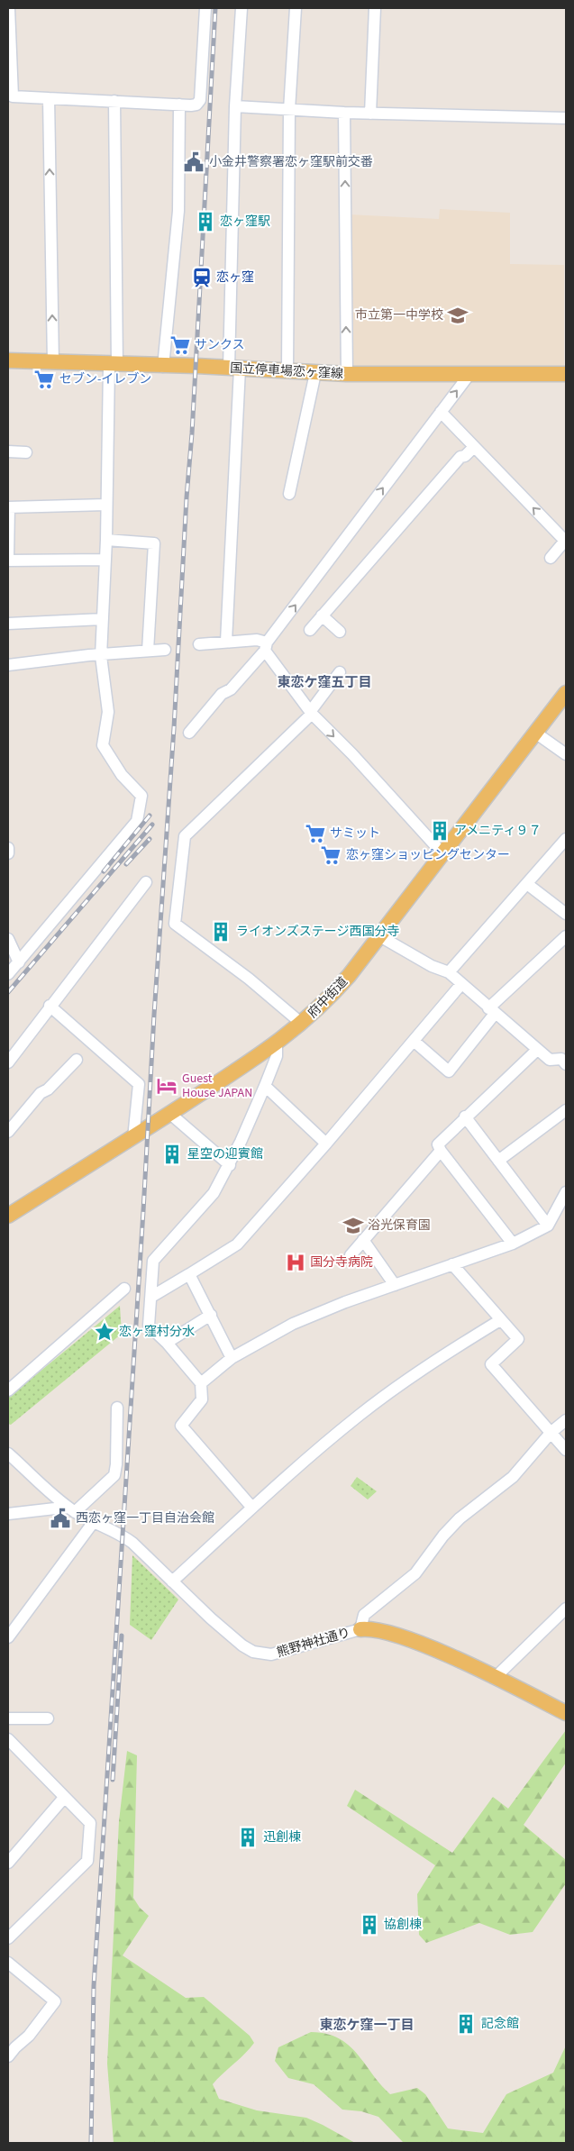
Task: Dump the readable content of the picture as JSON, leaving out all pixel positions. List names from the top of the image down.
{
  "streets": {
    "main road": ["国立停車場恋ヶ窪線", "府中街道", "熊野神社通り"]
  },
  "districts": ["東恋ケ窪五丁目", "東恋ケ窪一丁目"],
  "places": {
    "public building": ["小金井警察署恋ヶ窪駅前交番", "西恋ヶ窪一丁目自治会館"],
    "building": [
      "恋ヶ窪駅",
      "アメニティ９７",
      "ライオンズステージ西国分寺",
      "星空の迎賓館",
      "迅創棟",
      "協創棟",
      "記念館"
    ],
    "station": ["恋ヶ窪"],
    "school or university": ["市立第一中学校", "浴光保育園"],
    "supermarket": [
      "サンクス",
      "セブン-イレブン",
      "サミット",
      "恋ヶ窪ショッピングセンター"
    ],
    "hotel": ["Guest House JAPAN"],
    "hospital": ["国分寺病院"],
    "place": ["恋ヶ窪村分水"]
  }
}
